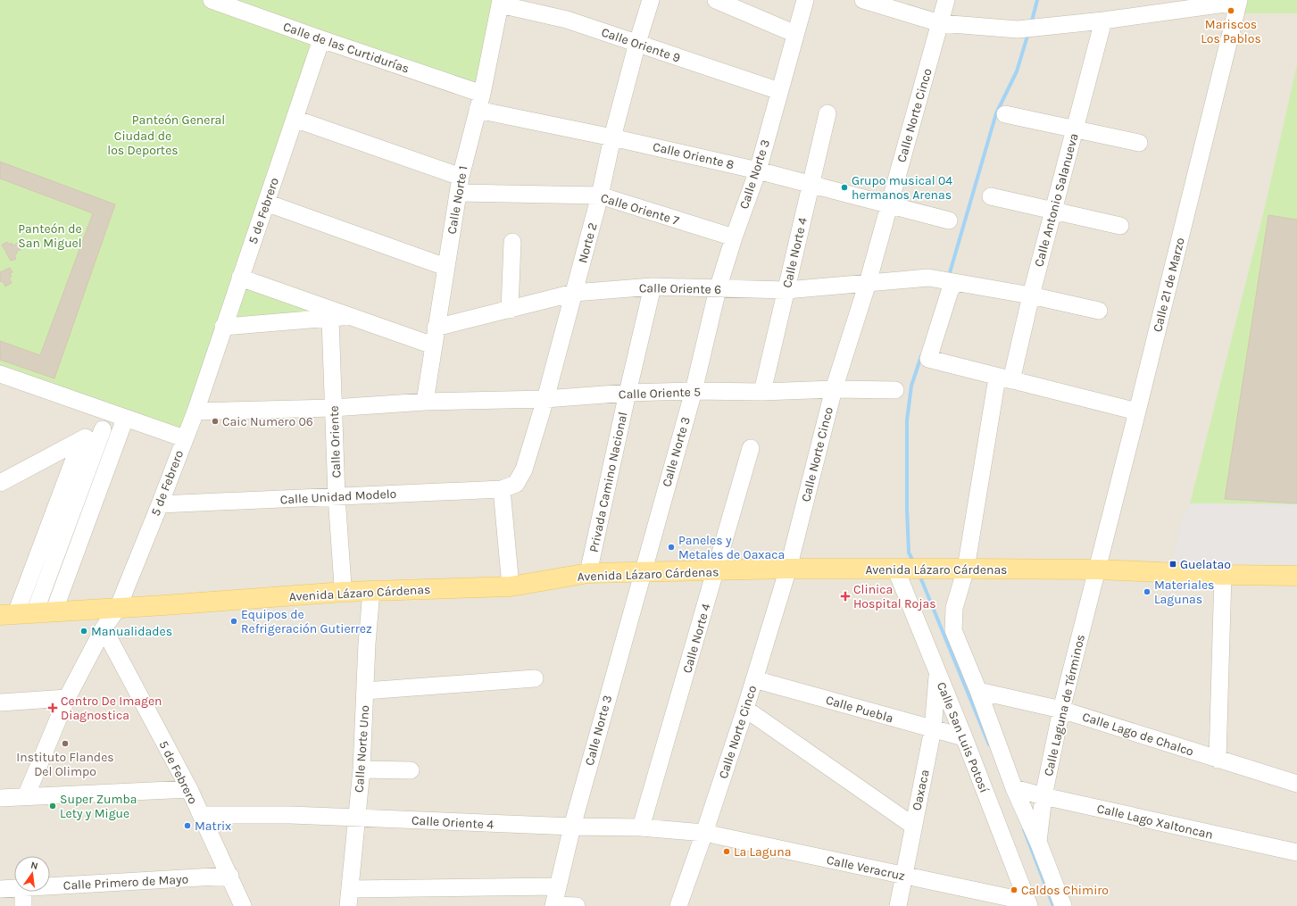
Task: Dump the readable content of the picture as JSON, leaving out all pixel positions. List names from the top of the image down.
{
  "streets": {
    "main road": ["Avenida Lázaro Cárdenas"],
    "street": [
      "Calle Oriente 9",
      "Calle de las Curtidurías",
      "Calle Norte Cinco",
      "Calle Oriente 8",
      "Calle Norte 3",
      "Calle Norte 1",
      "Calle Antonio Salanueva",
      "Calle Oriente 7",
      "5 de Febrero",
      "Norte 2",
      "Calle Norte 4",
      "Calle 21 de Marzo",
      "Calle Oriente 6",
      "Calle Oriente 5",
      "Calle Oriente",
      "Privada Camino Nacional",
      "Calle Unidad Modelo",
      "Calle Laguna de Términos",
      "Calle Puebla",
      "Calle Lago de Chalco",
      "Calle San Luis Potosí",
      "Calle Norte Uno",
      "Oaxaca",
      "Calle Lago Xaltoncan",
      "Calle Oriente 4",
      "Calle Veracruz",
      "Calle Primero de Mayo"
    ]
  },
  "crossings": [
    ["Calle Oriente 9", "Calle Norte 3"],
    ["Calle Oriente 9", "Calle Norte 1"],
    ["Calle Oriente 9", "Norte 2"],
    ["Calle de las Curtidurías", "Calle Norte 1"],
    ["Calle de las Curtidurías", "5 de Febrero"],
    ["Calle Norte Cinco", "Calle Oriente 8"],
    ["Calle Norte Cinco", "Calle Oriente 6"],
    ["Calle Norte Cinco", "Calle Oriente 5"],
    ["Calle Norte Cinco", "Avenida Lázaro Cárdenas"],
    ["Calle Norte Cinco", "Calle Puebla"],
    ["Calle Norte Cinco", "Calle Oriente 4"],
    ["Calle Norte Cinco", "Calle Veracruz"],
    ["Calle Oriente 8", "Calle Norte 3"],
    ["Calle Oriente 8", "Calle Norte 1"],
    ["Calle Oriente 8", "Norte 2"],
    ["Calle Oriente 8", "Calle Norte 4"],
    ["Calle Norte 3", "Calle Oriente 7"],
    ["Calle Norte 3", "Calle Oriente 6"],
    ["Calle Norte 3", "Calle Oriente 5"],
    ["Calle Norte 3", "Avenida Lázaro Cárdenas"],
    ["Calle Norte 3", "Calle Oriente 4"],
    ["Calle Norte 1", "Calle Oriente 7"],
    ["Calle Norte 1", "Calle Oriente 6"],
    ["Calle Norte 1", "Calle Oriente 5"],
    ["Calle Antonio Salanueva", "Calle Oriente 6"],
    ["Calle Antonio Salanueva", "Avenida Lázaro Cárdenas"],
    ["Calle Oriente 7", "5 de Febrero"],
    ["Calle Oriente 7", "Norte 2"],
    ["5 de Febrero", "Calle Oriente 5"],
    ["5 de Febrero", "Calle Unidad Modelo"],
    ["5 de Febrero", "Avenida Lázaro Cárdenas"],
    ["5 de Febrero", "Calle Oriente 4"],
    ["5 de Febrero", "Calle Primero de Mayo"],
    ["Norte 2", "Calle Oriente 6"],
    ["Norte 2", "Calle Oriente 5"],
    ["Norte 2", "Calle Unidad Modelo"],
    ["Calle Norte 4", "Calle Oriente 6"],
    ["Calle Norte 4", "Calle Oriente 5"],
    ["Calle Norte 4", "Avenida Lázaro Cárdenas"],
    ["Calle Norte 4", "Calle Oriente 4"],
    ["Calle 21 de Marzo", "Avenida Lázaro Cárdenas"],
    ["Calle 21 de Marzo", "Calle Laguna de Términos"],
    ["Calle Oriente 6", "Privada Camino Nacional"],
    ["Calle Oriente 5", "Calle Oriente"],
    ["Calle Oriente 5", "Privada Camino Nacional"],
    ["Calle Oriente", "Calle Unidad Modelo"],
    ["Privada Camino Nacional", "Avenida Lázaro Cárdenas"],
    ["Avenida Lázaro Cárdenas", "Calle Laguna de Términos"],
    ["Avenida Lázaro Cárdenas", "Calle San Luis Potosí"],
    ["Avenida Lázaro Cárdenas", "Calle Norte Uno"],
    ["Calle Laguna de Términos", "Calle Lago de Chalco"],
    ["Calle Laguna de Términos", "Calle Lago Xaltoncan"],
    ["Calle Puebla", "Calle San Luis Potosí"],
    ["Calle Puebla", "Oaxaca"],
    ["Calle San Luis Potosí", "Oaxaca"],
    ["Calle San Luis Potosí", "Calle Veracruz"],
    ["Calle Norte Uno", "Calle Oriente 4"],
    ["Oaxaca", "Calle Veracruz"],
    ["Calle Oriente 4", "Calle Veracruz"]
  ],
  "parks": ["Panteón General", "Ciudad de los Deportes", "Panteón de San Miguel"],
  "places": {
    "other": [
      "Mariscos Los Pablos",
      "Grupo musical 04 hermanos Arenas",
      "Caic Numero 06",
      "Paneles y Metales de Oaxaca",
      "Materiales Lagunas",
      "Equipos de Refrigeración Gutierrez",
      "Manualidades",
      "Instituto Flandes Del Olimpo",
      "Super Zumba Lety y Migue",
      "Matrix",
      "La Laguna",
      "Caldos Chimiro"
    ],
    "transit": ["Guelatao"],
    "health": ["Clinica Hospital Rojas", "Centro De Imagen Diagnostica"]
  },
  "north": "top"
}
